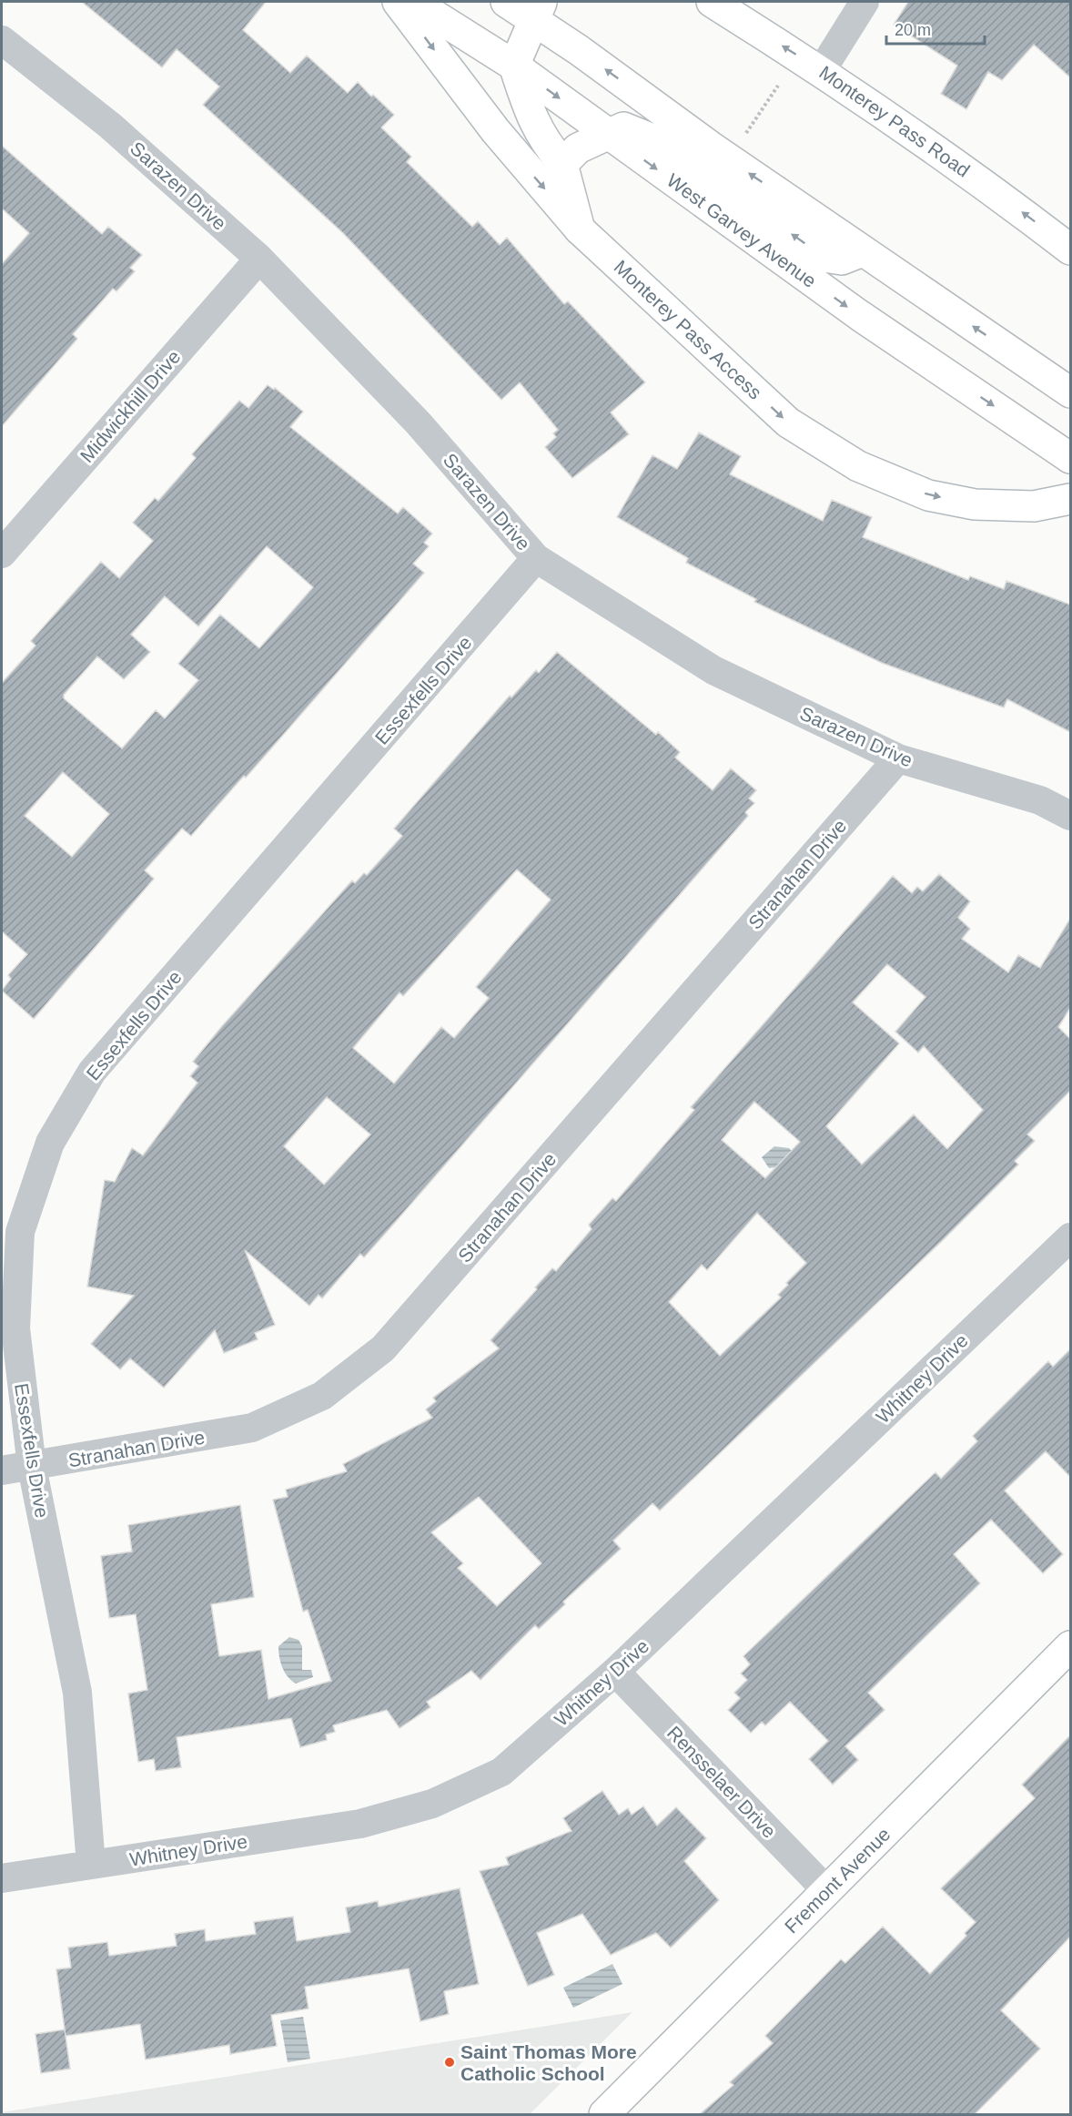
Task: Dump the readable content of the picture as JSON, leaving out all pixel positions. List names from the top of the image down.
{
  "streets": {
    "main road": [
      "Monterey Pass Road",
      "West Garvey Avenue",
      "Monterey Pass Access",
      "Fremont Avenue"
    ],
    "street": [
      "Sarazen Drive",
      "Midwickhill Drive",
      "Essexfells Drive",
      "Stranahan Drive",
      "Whitney Drive",
      "Rensselaer Drive"
    ]
  },
  "crossings": [
    ["Sarazen Drive", "Midwickhill Drive"],
    ["Sarazen Drive", "Essexfells Drive"],
    ["Sarazen Drive", "Stranahan Drive"],
    ["Essexfells Drive", "Stranahan Drive"],
    ["Essexfells Drive", "Whitney Drive"],
    ["Whitney Drive", "Rensselaer Drive"],
    ["Rensselaer Drive", "Fremont Avenue"]
  ],
  "places": ["Saint Thomas More Catholic School"],
  "scale_bar": "20 m"
}
